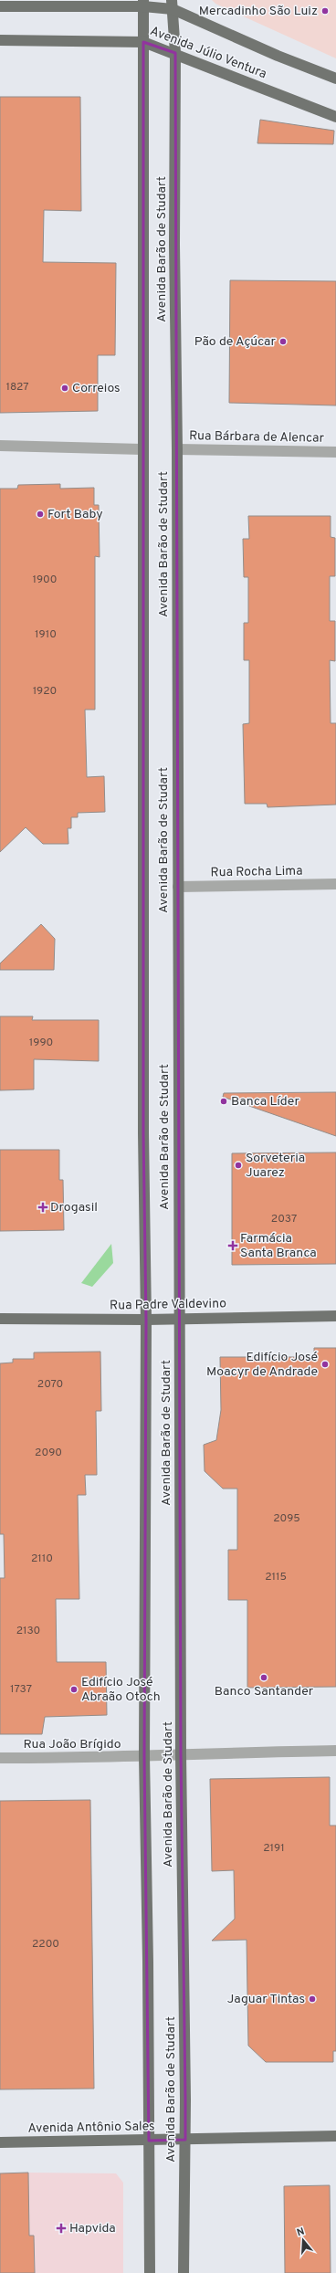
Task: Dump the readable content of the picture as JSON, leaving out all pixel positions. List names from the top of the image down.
{
  "streets": {
    "main road": [
      "Avenida Júlio Ventura",
      "Avenida Barão de Studart",
      "Rua Padre Valdevino",
      "Avenida Antônio Sales"
    ],
    "street": ["Rua Bárbara de Alencar", "Rua Rocha Lima", "Rua João Brígido"]
  },
  "crossings": [
    ["Avenida Júlio Ventura", "Avenida Barão de Studart"],
    ["Avenida Barão de Studart", "Rua Bárbara de Alencar"],
    ["Avenida Barão de Studart", "Rua Rocha Lima"],
    ["Avenida Barão de Studart", "Rua Padre Valdevino"],
    ["Avenida Barão de Studart", "Rua João Brígido"],
    ["Avenida Barão de Studart", "Avenida Antônio Sales"]
  ],
  "places": {
    "other": [
      "Mercadinho São Luiz",
      "Pão de Açúcar",
      "Correios",
      "Fort Baby",
      "Banca Líder",
      "Sorveteria Juarez",
      "Edifício José Moacyr de Andrade",
      "Banco Santander",
      "Edifício José Abraão Otoch",
      "Jaguar Tintas"
    ],
    "health": ["Drogasil", "Farmácia Santa Branca", "Hapvida"]
  },
  "house_numbers": [
    "1827",
    "1900",
    "1910",
    "1920",
    "1990",
    "2037",
    "2070",
    "2090",
    "2095",
    "2110",
    "2115",
    "2130",
    "1737",
    "2191",
    "2200"
  ],
  "north": "top"
}
